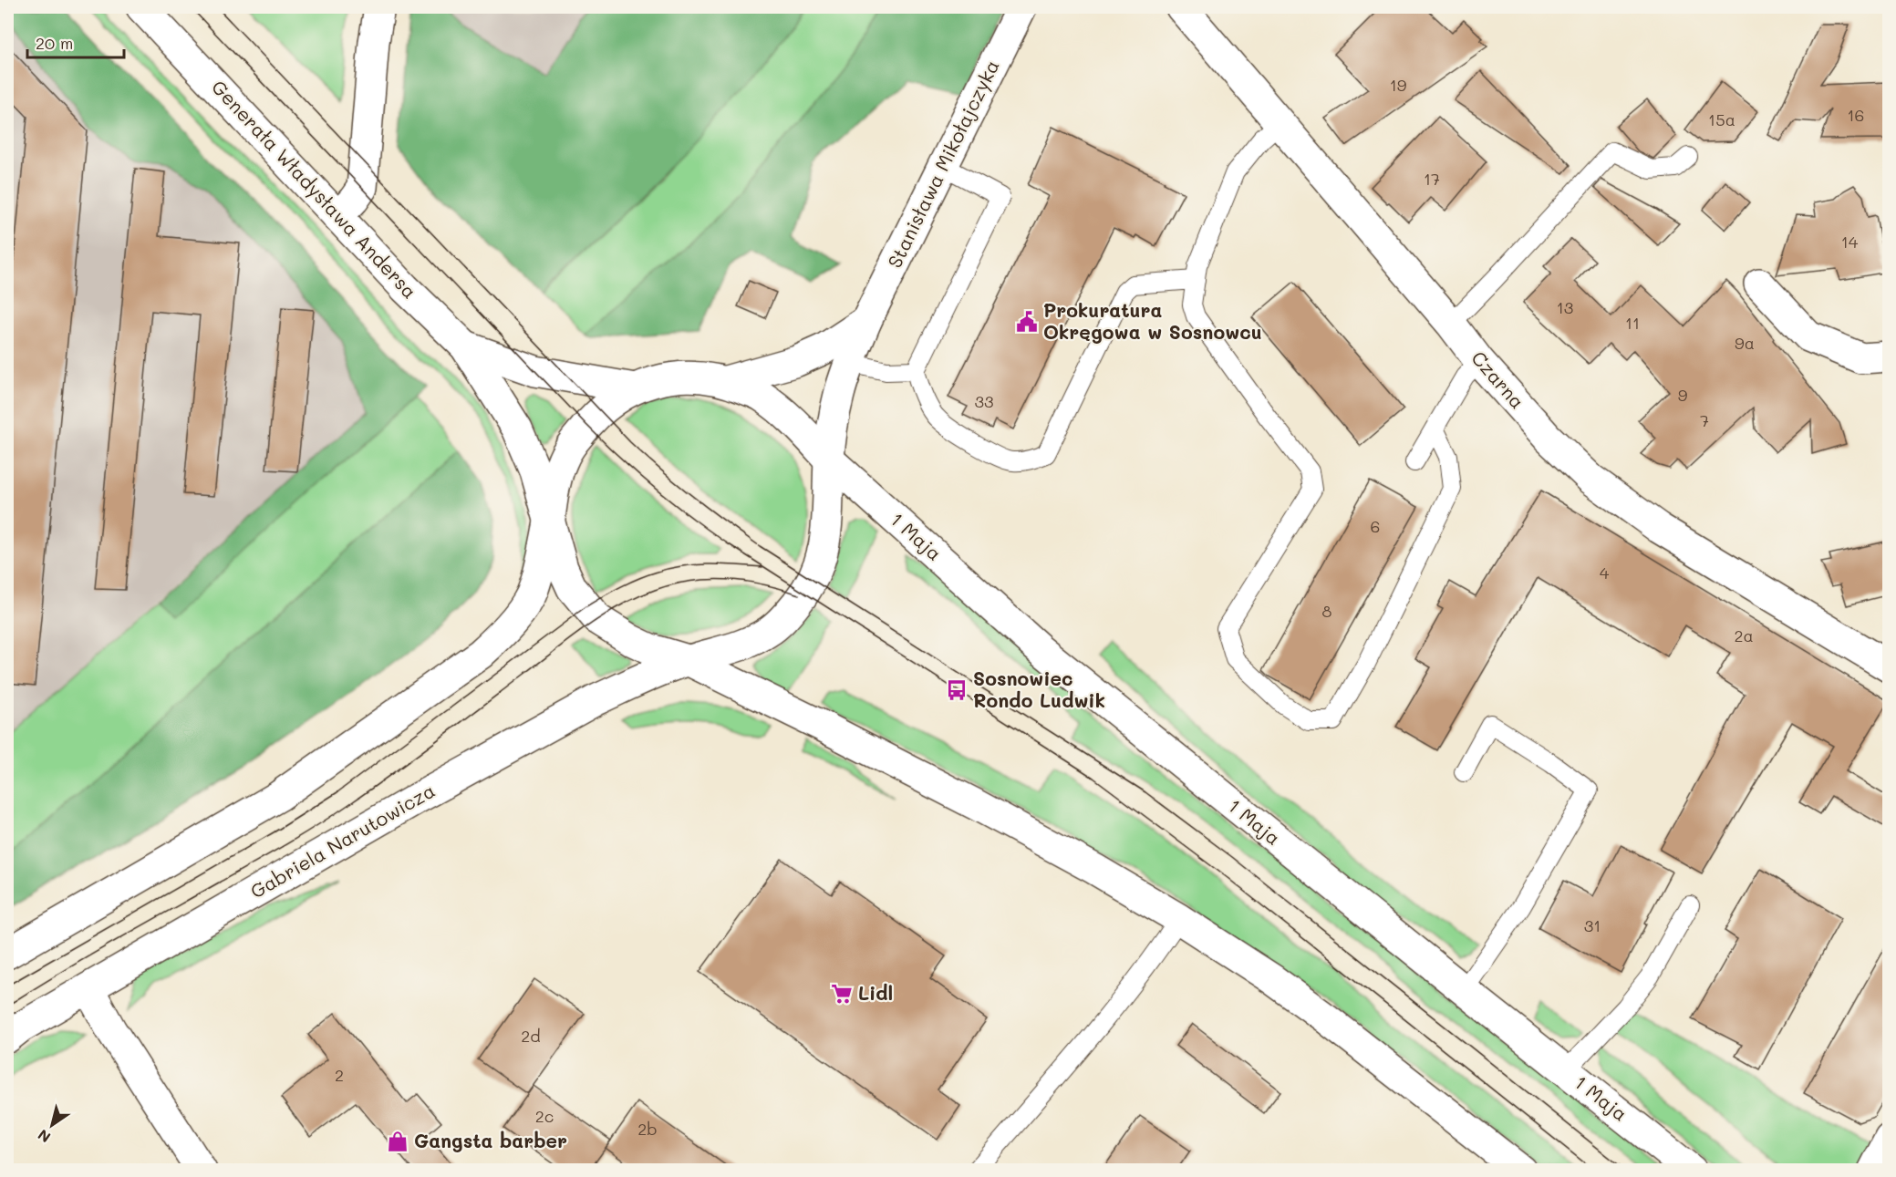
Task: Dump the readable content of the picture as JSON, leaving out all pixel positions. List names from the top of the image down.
{
  "streets": {
    "main road": [
      "Stanisława Mikołajczyka",
      "Generała Władysława Andersa",
      "Czarna",
      "1 Maja",
      "Gabriela Narutowicza"
    ]
  },
  "crossings": [
    ["Stanisława Mikołajczyka", "1 Maja"],
    ["Stanisława Mikołajczyka", "Gabriela Narutowicza"],
    ["Generała Władysława Andersa", "Gabriela Narutowicza"],
    ["1 Maja", "Gabriela Narutowicza"]
  ],
  "places": {
    "public building": ["Prokuratura Okręgowa w Sosnowcu"],
    "bus stop": ["Sosnowiec Rondo Ludwik"],
    "supermarket": ["Lidl"],
    "shop": ["Gangsta barber"]
  },
  "house_numbers": [
    "19",
    "16",
    "15a",
    "17",
    "14",
    "13",
    "11",
    "9a",
    "9",
    "33",
    "7",
    "6",
    "4",
    "8",
    "2a",
    "31",
    "2d",
    "2",
    "2c",
    "2b"
  ],
  "scale_bar": "20 m",
  "north": "bottom left"
}
